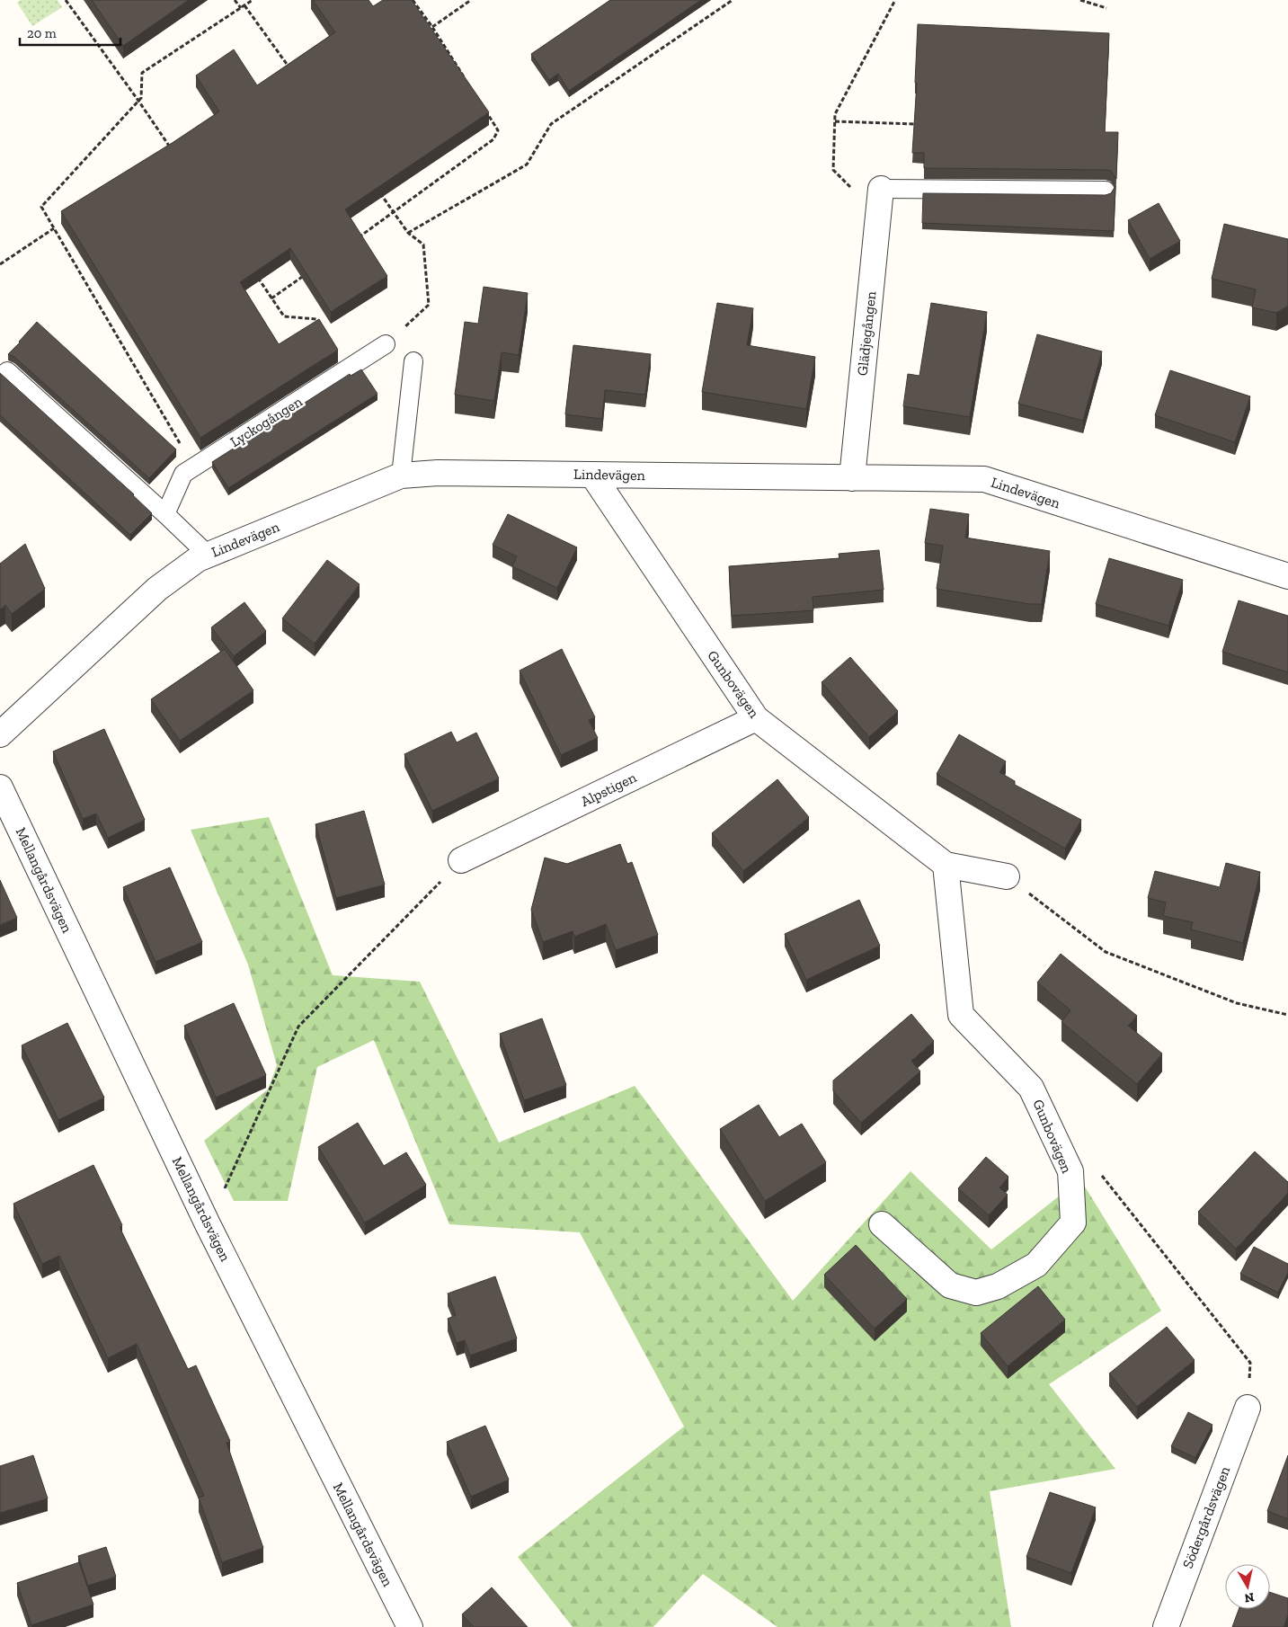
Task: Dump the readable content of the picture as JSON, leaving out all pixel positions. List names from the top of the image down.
{
  "streets": {
    "street": [
      "Glädjegången",
      "Lindevägen",
      "Gunbovägen",
      "Alpstigen",
      "Mellangårdsvägen",
      "Södergårdsvägen"
    ],
    "lane": ["Lyckogången"]
  },
  "crossings": [
    ["Glädjegången", "Lindevägen"],
    ["Lindevägen", "Gunbovägen"],
    ["Gunbovägen", "Alpstigen"]
  ],
  "scale_bar": "20 m",
  "north": "bottom"
}
